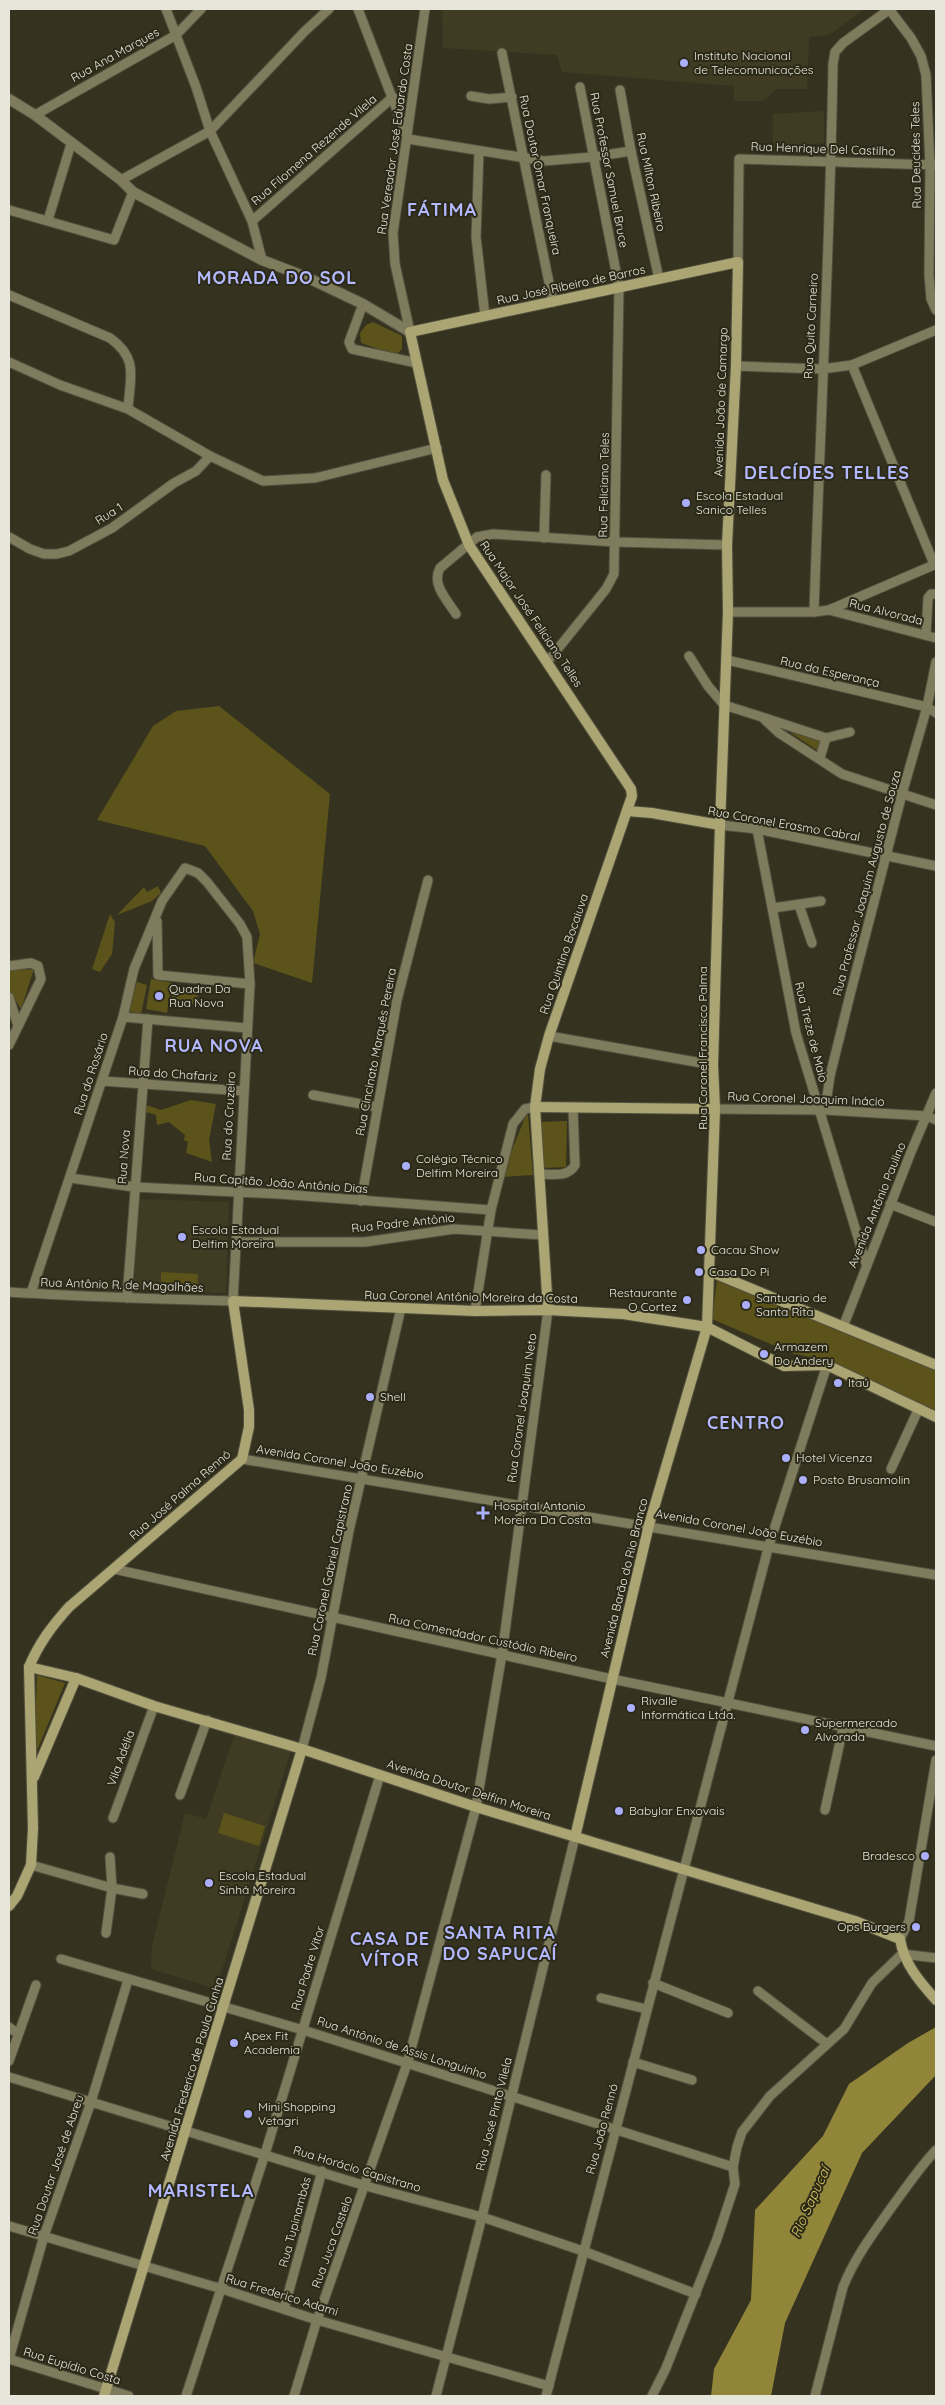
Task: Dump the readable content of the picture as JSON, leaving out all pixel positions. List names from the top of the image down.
{
  "streets": {
    "main road": [
      "Rua José Ribeiro de Barros",
      "Avenida João de Camargo",
      "Rua Major José Feliciano Telles",
      "Rua Coronel Erasmo Cabral",
      "Rua Quintino Bocaiuva",
      "Rua Coronel Francisco Palma",
      "Rua Coronel Joaquim Inácio",
      "Rua Coronel Antônio Moreira da Costa",
      "Rua José Palma Rennó",
      "Avenida Barão do Rio Branco",
      "Avenida Doutor Delfim Moreira",
      "Avenida Frederico de Paula Cunha"
    ],
    "street": [
      "Rua Ana Marques",
      "Rua Vereador José Eduardo Costa",
      "Rua Henrique Del Castilho",
      "Rua Filomena Rezende Vilela",
      "Rua Deucides Teles",
      "Rua Professor Samuel Bruce",
      "Rua Doutor Omar Franqueira",
      "Rua Mílton Ribeiro",
      "Rua Quito Carneiro",
      "Rua Feliciano Teles",
      "Rua 1",
      "Rua Alvorada",
      "Rua da Esperança",
      "Rua Professor Joaquim Augusto de Souza",
      "Rua Treze de Maio",
      "Rua Cincinato Marquês Pereira",
      "Rua do Rosário",
      "Rua do Chafariz",
      "Rua do Cruzeiro",
      "Rua Nova",
      "Rua Capitão João Antônio Dias",
      "Avenida Antônio Paulino",
      "Rua Padre Antônio",
      "Rua Antônio R. de Magalhães",
      "Rua Coronel Joaquim Neto",
      "Avenida Coronel João Euzébio",
      "Rua Coronel Gabriel Capistrano",
      "Rua Comendador Custódio Ribeiro",
      "Vila Adélia",
      "Rua Padre Vitor",
      "Rua Antônio de Assis Longuinho",
      "Rua José Pinto Vilela",
      "Rua João Rennó",
      "Rua Doutor José de Abreu",
      "Rua Horácio Capistrano",
      "Rua Tupinambás",
      "Rua Juca Castelo",
      "Rua Frederico Adami",
      "Rua Eupídio Costa"
    ]
  },
  "crossings": [
    ["Rua Vereador José Eduardo Costa", "Rua José Ribeiro de Barros"],
    ["Rua Vereador José Eduardo Costa", "Rua Major José Feliciano Telles"],
    ["Rua Henrique Del Castilho", "Rua Deucides Teles"],
    ["Rua Henrique Del Castilho", "Rua Quito Carneiro"],
    ["Rua Henrique Del Castilho", "Avenida João de Camargo"],
    ["Rua Deucides Teles", "Rua Quito Carneiro"],
    ["Rua Professor Samuel Bruce", "Rua José Ribeiro de Barros"],
    ["Rua Professor Samuel Bruce", "Rua Feliciano Teles"],
    ["Rua Doutor Omar Franqueira", "Rua José Ribeiro de Barros"],
    ["Rua Mílton Ribeiro", "Rua José Ribeiro de Barros"],
    ["Rua José Ribeiro de Barros", "Avenida João de Camargo"],
    ["Rua José Ribeiro de Barros", "Rua Feliciano Teles"],
    ["Rua José Ribeiro de Barros", "Rua Major José Feliciano Telles"],
    ["Avenida João de Camargo", "Rua da Esperança"],
    ["Avenida João de Camargo", "Rua Coronel Erasmo Cabral"],
    ["Avenida João de Camargo", "Rua Coronel Francisco Palma"],
    ["Rua Feliciano Teles", "Rua Major José Feliciano Telles"],
    ["Rua Major José Feliciano Telles", "Rua Coronel Erasmo Cabral"],
    ["Rua Major José Feliciano Telles", "Rua Quintino Bocaiuva"],
    ["Rua da Esperança", "Rua Professor Joaquim Augusto de Souza"],
    ["Rua Coronel Erasmo Cabral", "Rua Professor Joaquim Augusto de Souza"],
    ["Rua Coronel Erasmo Cabral", "Rua Quintino Bocaiuva"],
    ["Rua Coronel Erasmo Cabral", "Rua Treze de Maio"],
    ["Rua Coronel Erasmo Cabral", "Rua Coronel Francisco Palma"],
    ["Rua Professor Joaquim Augusto de Souza", "Rua Treze de Maio"],
    ["Rua Professor Joaquim Augusto de Souza", "Rua Coronel Joaquim Inácio"],
    ["Rua Quintino Bocaiuva", "Rua Coronel Joaquim Inácio"],
    ["Rua Quintino Bocaiuva", "Rua Padre Antônio"],
    ["Rua Quintino Bocaiuva", "Rua Coronel Antônio Moreira da Costa"],
    ["Rua Quintino Bocaiuva", "Rua Coronel Joaquim Neto"],
    ["Rua Treze de Maio", "Rua Coronel Joaquim Inácio"],
    ["Rua Treze de Maio", "Avenida Antônio Paulino"],
    ["Rua Coronel Francisco Palma", "Rua Coronel Joaquim Inácio"],
    ["Rua Coronel Francisco Palma", "Rua Coronel Antônio Moreira da Costa"],
    ["Rua Coronel Francisco Palma", "Avenida Barão do Rio Branco"],
    ["Rua Cincinato Marquês Pereira", "Rua Capitão João Antônio Dias"],
    ["Rua do Rosário", "Rua do Chafariz"],
    ["Rua do Rosário", "Rua do Cruzeiro"],
    ["Rua do Rosário", "Rua Capitão João Antônio Dias"],
    ["Rua do Rosário", "Rua Antônio R. de Magalhães"],
    ["Rua do Chafariz", "Rua do Cruzeiro"],
    ["Rua do Chafariz", "Rua Nova"],
    ["Rua Coronel Joaquim Inácio", "Avenida Antônio Paulino"],
    ["Rua do Cruzeiro", "Rua Capitão João Antônio Dias"],
    ["Rua do Cruzeiro", "Rua Padre Antônio"],
    ["Rua do Cruzeiro", "Rua Antônio R. de Magalhães"],
    ["Rua do Cruzeiro", "Rua Coronel Antônio Moreira da Costa"],
    ["Rua do Cruzeiro", "Rua José Palma Rennó"],
    ["Rua Nova", "Rua Capitão João Antônio Dias"],
    ["Rua Nova", "Rua Antônio R. de Magalhães"],
    ["Rua Antônio R. de Magalhães", "Rua Coronel Antônio Moreira da Costa"],
    ["Rua Antônio R. de Magalhães", "Rua José Palma Rennó"],
    ["Rua Coronel Antônio Moreira da Costa", "Rua Coronel Joaquim Neto"],
    ["Rua Coronel Antônio Moreira da Costa", "Rua José Palma Rennó"],
    ["Rua Coronel Antônio Moreira da Costa", "Rua Coronel Gabriel Capistrano"],
    ["Rua Coronel Antônio Moreira da Costa", "Avenida Barão do Rio Branco"],
    ["Rua Coronel Antônio Moreira da Costa", "Rua João Rennó"],
    ["Rua Coronel Joaquim Neto", "Avenida Coronel João Euzébio"],
    ["Rua Coronel Joaquim Neto", "Rua Comendador Custódio Ribeiro"],
    ["Rua Coronel Joaquim Neto", "Avenida Doutor Delfim Moreira"],
    ["Rua Coronel Joaquim Neto", "Rua Juca Castelo"],
    ["Avenida Coronel João Euzébio", "Rua José Palma Rennó"],
    ["Avenida Coronel João Euzébio", "Rua Coronel Gabriel Capistrano"],
    ["Avenida Coronel João Euzébio", "Avenida Barão do Rio Branco"],
    ["Avenida Coronel João Euzébio", "Rua João Rennó"],
    ["Rua José Palma Rennó", "Rua Comendador Custódio Ribeiro"],
    ["Rua José Palma Rennó", "Avenida Doutor Delfim Moreira"],
    ["Rua Coronel Gabriel Capistrano", "Rua Comendador Custódio Ribeiro"],
    ["Rua Coronel Gabriel Capistrano", "Avenida Doutor Delfim Moreira"],
    ["Rua Coronel Gabriel Capistrano", "Avenida Frederico de Paula Cunha"],
    ["Avenida Barão do Rio Branco", "Rua Comendador Custódio Ribeiro"],
    ["Avenida Barão do Rio Branco", "Avenida Doutor Delfim Moreira"],
    ["Avenida Barão do Rio Branco", "Rua José Pinto Vilela"],
    ["Rua Comendador Custódio Ribeiro", "Rua João Rennó"],
    ["Vila Adélia", "Avenida Doutor Delfim Moreira"],
    ["Avenida Doutor Delfim Moreira", "Rua Padre Vitor"],
    ["Avenida Doutor Delfim Moreira", "Avenida Frederico de Paula Cunha"],
    ["Avenida Doutor Delfim Moreira", "Rua José Pinto Vilela"],
    ["Avenida Doutor Delfim Moreira", "Rua João Rennó"],
    ["Avenida Doutor Delfim Moreira", "Rua Juca Castelo"],
    ["Rua Padre Vitor", "Rua Antônio de Assis Longuinho"],
    ["Rua Padre Vitor", "Rua Horácio Capistrano"],
    ["Rua Padre Vitor", "Rua Frederico Adami"],
    ["Rua Antônio de Assis Longuinho", "Avenida Frederico de Paula Cunha"],
    ["Rua Antônio de Assis Longuinho", "Rua José Pinto Vilela"],
    ["Rua Antônio de Assis Longuinho", "Rua João Rennó"],
    ["Rua Antônio de Assis Longuinho", "Rua Doutor José de Abreu"],
    ["Rua Antônio de Assis Longuinho", "Rua Juca Castelo"],
    ["Avenida Frederico de Paula Cunha", "Rua Horácio Capistrano"],
    ["Avenida Frederico de Paula Cunha", "Rua Frederico Adami"],
    ["Avenida Frederico de Paula Cunha", "Rua Eupídio Costa"],
    ["Rua José Pinto Vilela", "Rua Horácio Capistrano"],
    ["Rua José Pinto Vilela", "Rua Frederico Adami"],
    ["Rua João Rennó", "Rua Horácio Capistrano"],
    ["Rua João Rennó", "Rua Frederico Adami"],
    ["Rua Doutor José de Abreu", "Rua Horácio Capistrano"],
    ["Rua Doutor José de Abreu", "Rua Frederico Adami"],
    ["Rua Doutor José de Abreu", "Rua Eupídio Costa"],
    ["Rua Horácio Capistrano", "Rua Tupinambás"],
    ["Rua Horácio Capistrano", "Rua Juca Castelo"],
    ["Rua Tupinambás", "Rua Frederico Adami"],
    ["Rua Juca Castelo", "Rua Frederico Adami"]
  ],
  "districts": [
    "FÁTIMA",
    "MORADA DO SOL",
    "DELCÍDES TELLES",
    "RUA NOVA",
    "CENTRO",
    "SANTA RITA DO SAPUCAÍ",
    "CASA DE VÍTOR",
    "MARISTELA"
  ],
  "water": ["Rio Sapucaí"],
  "places": {
    "other": [
      "Instituto Nacional de Telecomunicações",
      "Escola Estadual Sanico Telles",
      "Quadra Da Rua Nova",
      "Colégio Técnico Delfim Moreira",
      "Escola Estadual Delfim Moreira",
      "Cacau Show",
      "Casa Do Pi",
      "Restaurante O Cortez",
      "Santuario de Santa Rita",
      "Armazem Do Andery",
      "Itaú",
      "Shell",
      "Hotel Vicenza",
      "Posto Brusamolin",
      "Rivalle Informática Ltda.",
      "Supermercado Alvorada",
      "Babylar Enxovais",
      "Bradesco",
      "Escola Estadual Sinhá Moreira",
      "Ops Burgers",
      "Apex Fit Academia",
      "Mini Shopping Vetagri"
    ],
    "health": ["Hospital Antonio Moreira Da Costa"]
  }
}
